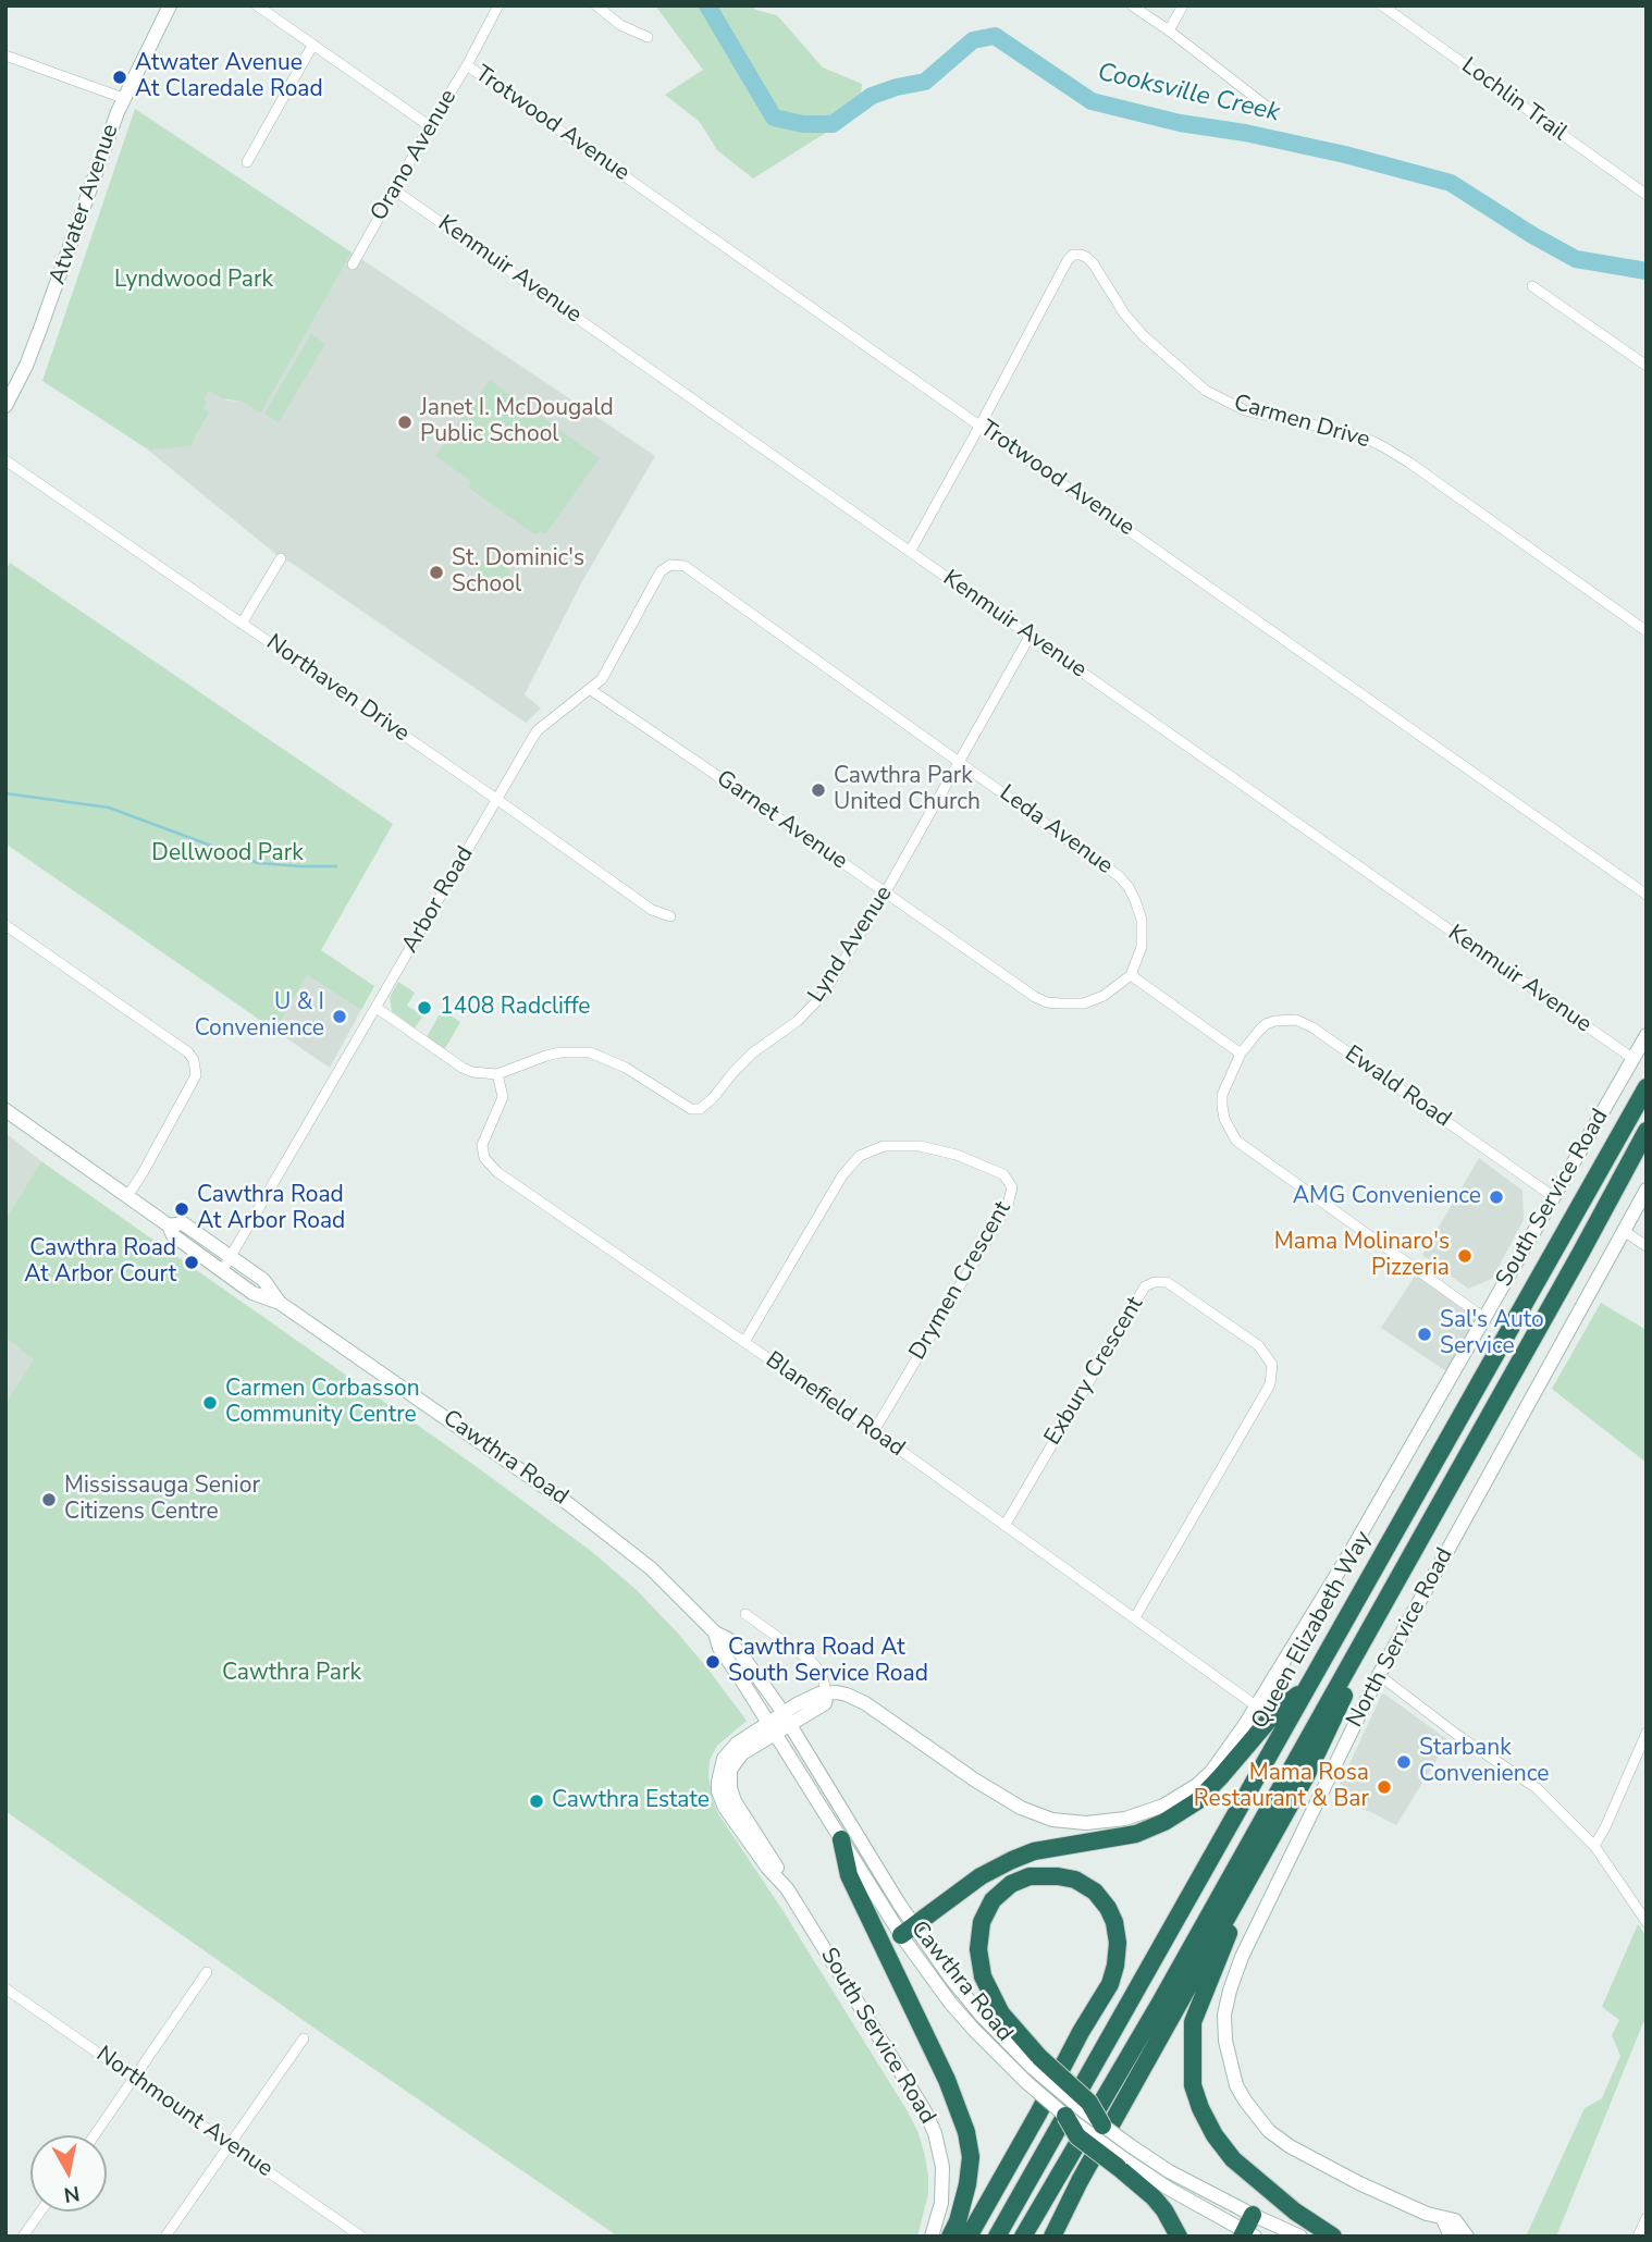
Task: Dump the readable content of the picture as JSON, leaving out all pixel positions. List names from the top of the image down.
{
  "streets": {
    "highway": ["Queen Elizabeth Way"],
    "main road": [
      "Atwater Avenue",
      "South Service Road",
      "Cawthra Road",
      "North Service Road"
    ],
    "street": [
      "Lochlin Trail",
      "Trotwood Avenue",
      "Orano Avenue",
      "Kenmuir Avenue",
      "Carmen Drive",
      "Northaven Drive",
      "Garnet Avenue",
      "Leda Avenue",
      "Arbor Road",
      "Lynd Avenue",
      "Ewald Road",
      "Drymen Crescent",
      "Exbury Crescent",
      "Blanefield Road",
      "Northmount Avenue"
    ]
  },
  "crossings": [
    ["Trotwood Avenue", "Orano Avenue"],
    ["Trotwood Avenue", "Carmen Drive"],
    ["Orano Avenue", "Kenmuir Avenue"],
    ["Kenmuir Avenue", "Carmen Drive"],
    ["Kenmuir Avenue", "Lynd Avenue"],
    ["Kenmuir Avenue", "South Service Road"],
    ["Northaven Drive", "Arbor Road"],
    ["Garnet Avenue", "Leda Avenue"],
    ["Garnet Avenue", "Arbor Road"],
    ["Garnet Avenue", "Lynd Avenue"],
    ["Leda Avenue", "Arbor Road"],
    ["Leda Avenue", "Lynd Avenue"],
    ["Arbor Road", "Cawthra Road"],
    ["Lynd Avenue", "Blanefield Road"],
    ["Ewald Road", "South Service Road"],
    ["South Service Road", "Blanefield Road"],
    ["South Service Road", "Cawthra Road"],
    ["Drymen Crescent", "Blanefield Road"],
    ["Exbury Crescent", "Blanefield Road"]
  ],
  "water": ["Cooksville Creek"],
  "parks": ["Lyndwood Park", "Dellwood Park", "Cawthra Park"],
  "places": [
    "Atwater Avenue At Claredale Road",
    "Janet I. McDougald Public School",
    "St. Dominic's School",
    "Cawthra Park United Church",
    "1408 Radcliffe",
    "U & I Convenience",
    "AMG Convenience",
    "Cawthra Road At Arbor Road",
    "Mama Molinaro's Pizzeria",
    "Cawthra Road At Arbor Court",
    "Sal's Auto Service",
    "Carmen Corbasson Community Centre",
    "Mississauga Senior Citizens Centre",
    "Cawthra Road At South Service Road",
    "Starbank Convenience",
    "Mama Rosa Restaurant & Bar",
    "Cawthra Estate"
  ],
  "north": "bottom"
}
